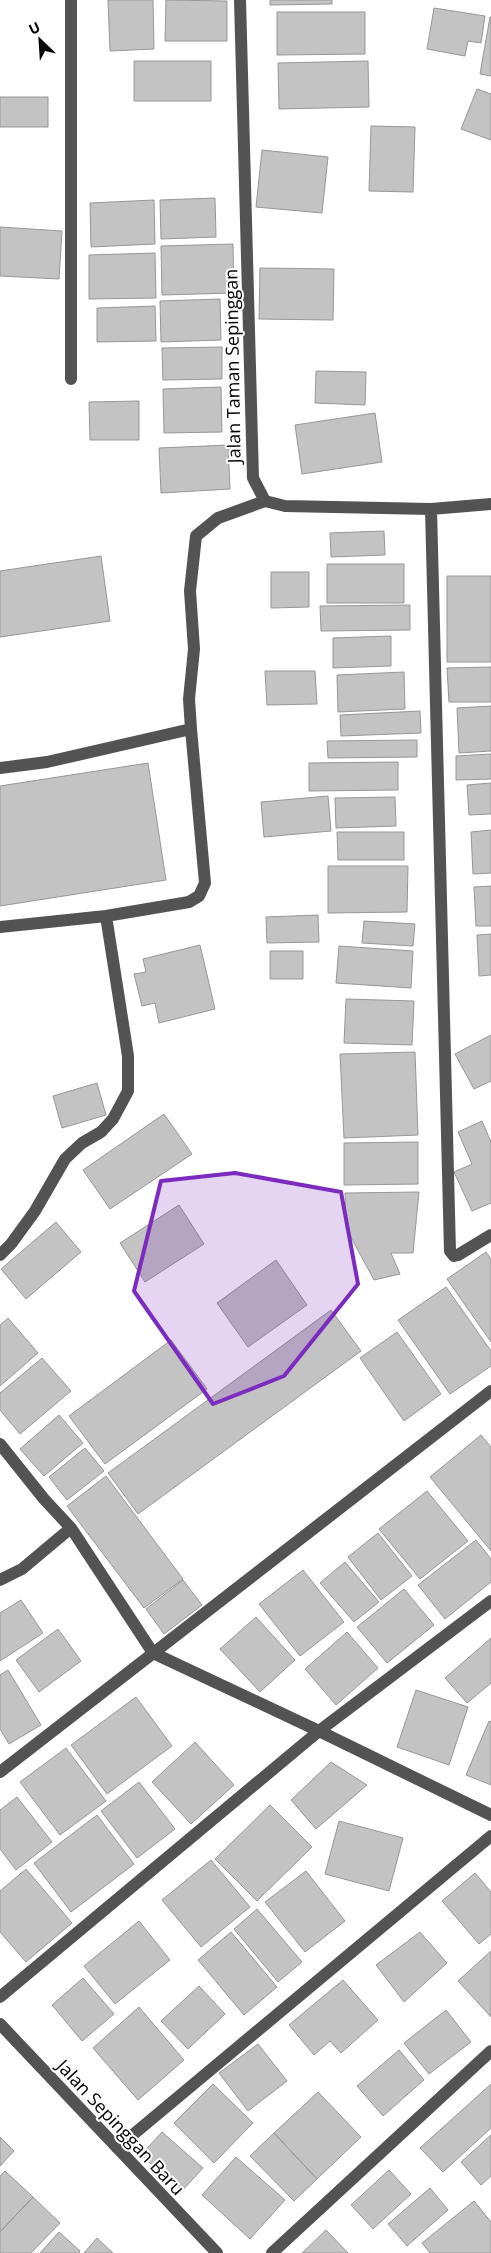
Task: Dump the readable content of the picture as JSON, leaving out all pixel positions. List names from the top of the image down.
{
  "streets": {
    "street": ["Jalan Taman Sepinggan", "Jalan Sepinggan Baru"]
  },
  "north": "top left"
}
